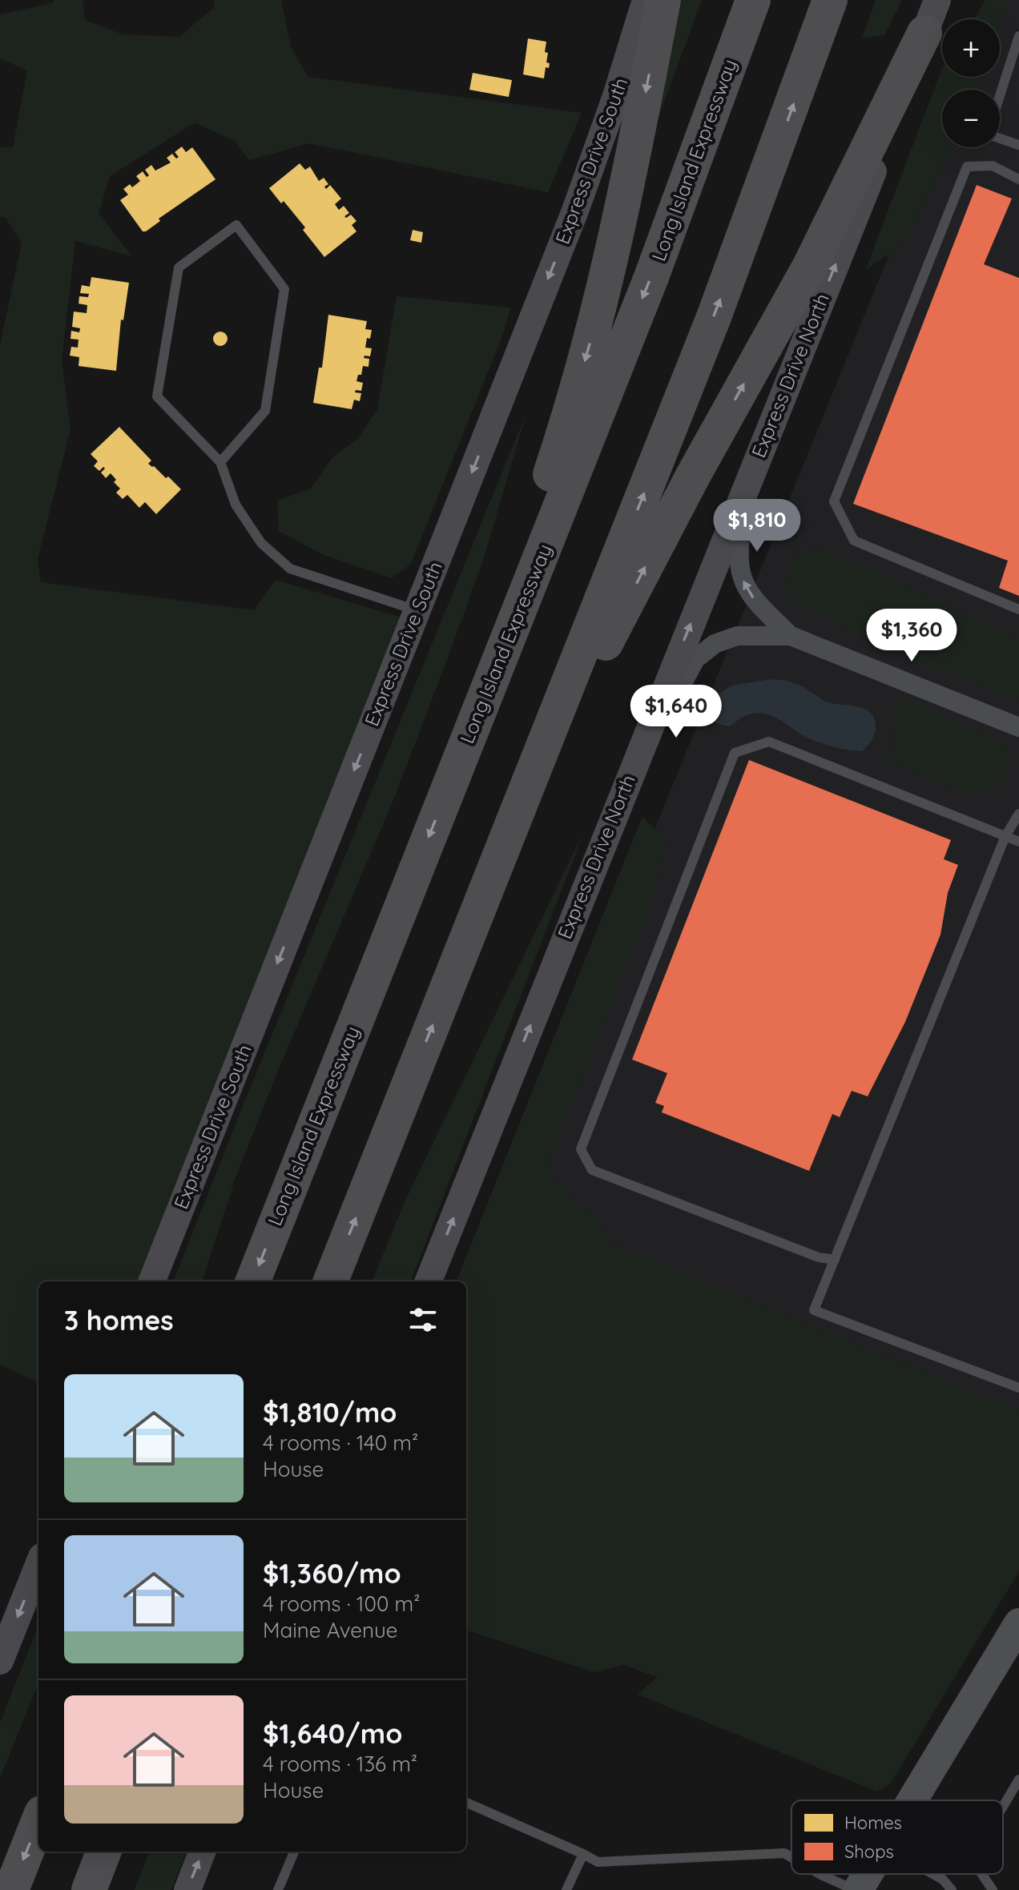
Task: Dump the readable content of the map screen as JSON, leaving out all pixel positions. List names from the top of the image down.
{
  "streets": {
    "highway": ["Long Island Expressway"],
    "main road": ["Express Drive South", "Express Drive North"]
  },
  "one_way": ["Express Drive South", "Express Drive North"],
  "legend": ["Homes", "Shops"],
  "page": {
    "map_buttons": ["+", "−"],
    "price": ["$1,810", "$1,360", "$1,640"],
    "heading": "3 homes",
    "list": [
      {
        "name": "$1,810/mo",
        "note": "4 rooms · 140 m² · House"
      },
      {
        "name": "$1,360/mo",
        "note": "4 rooms · 100 m² · Maine Avenue"
      },
      {
        "name": "$1,640/mo",
        "note": "4 rooms · 136 m² · House"
      }
    ]
  }
}
